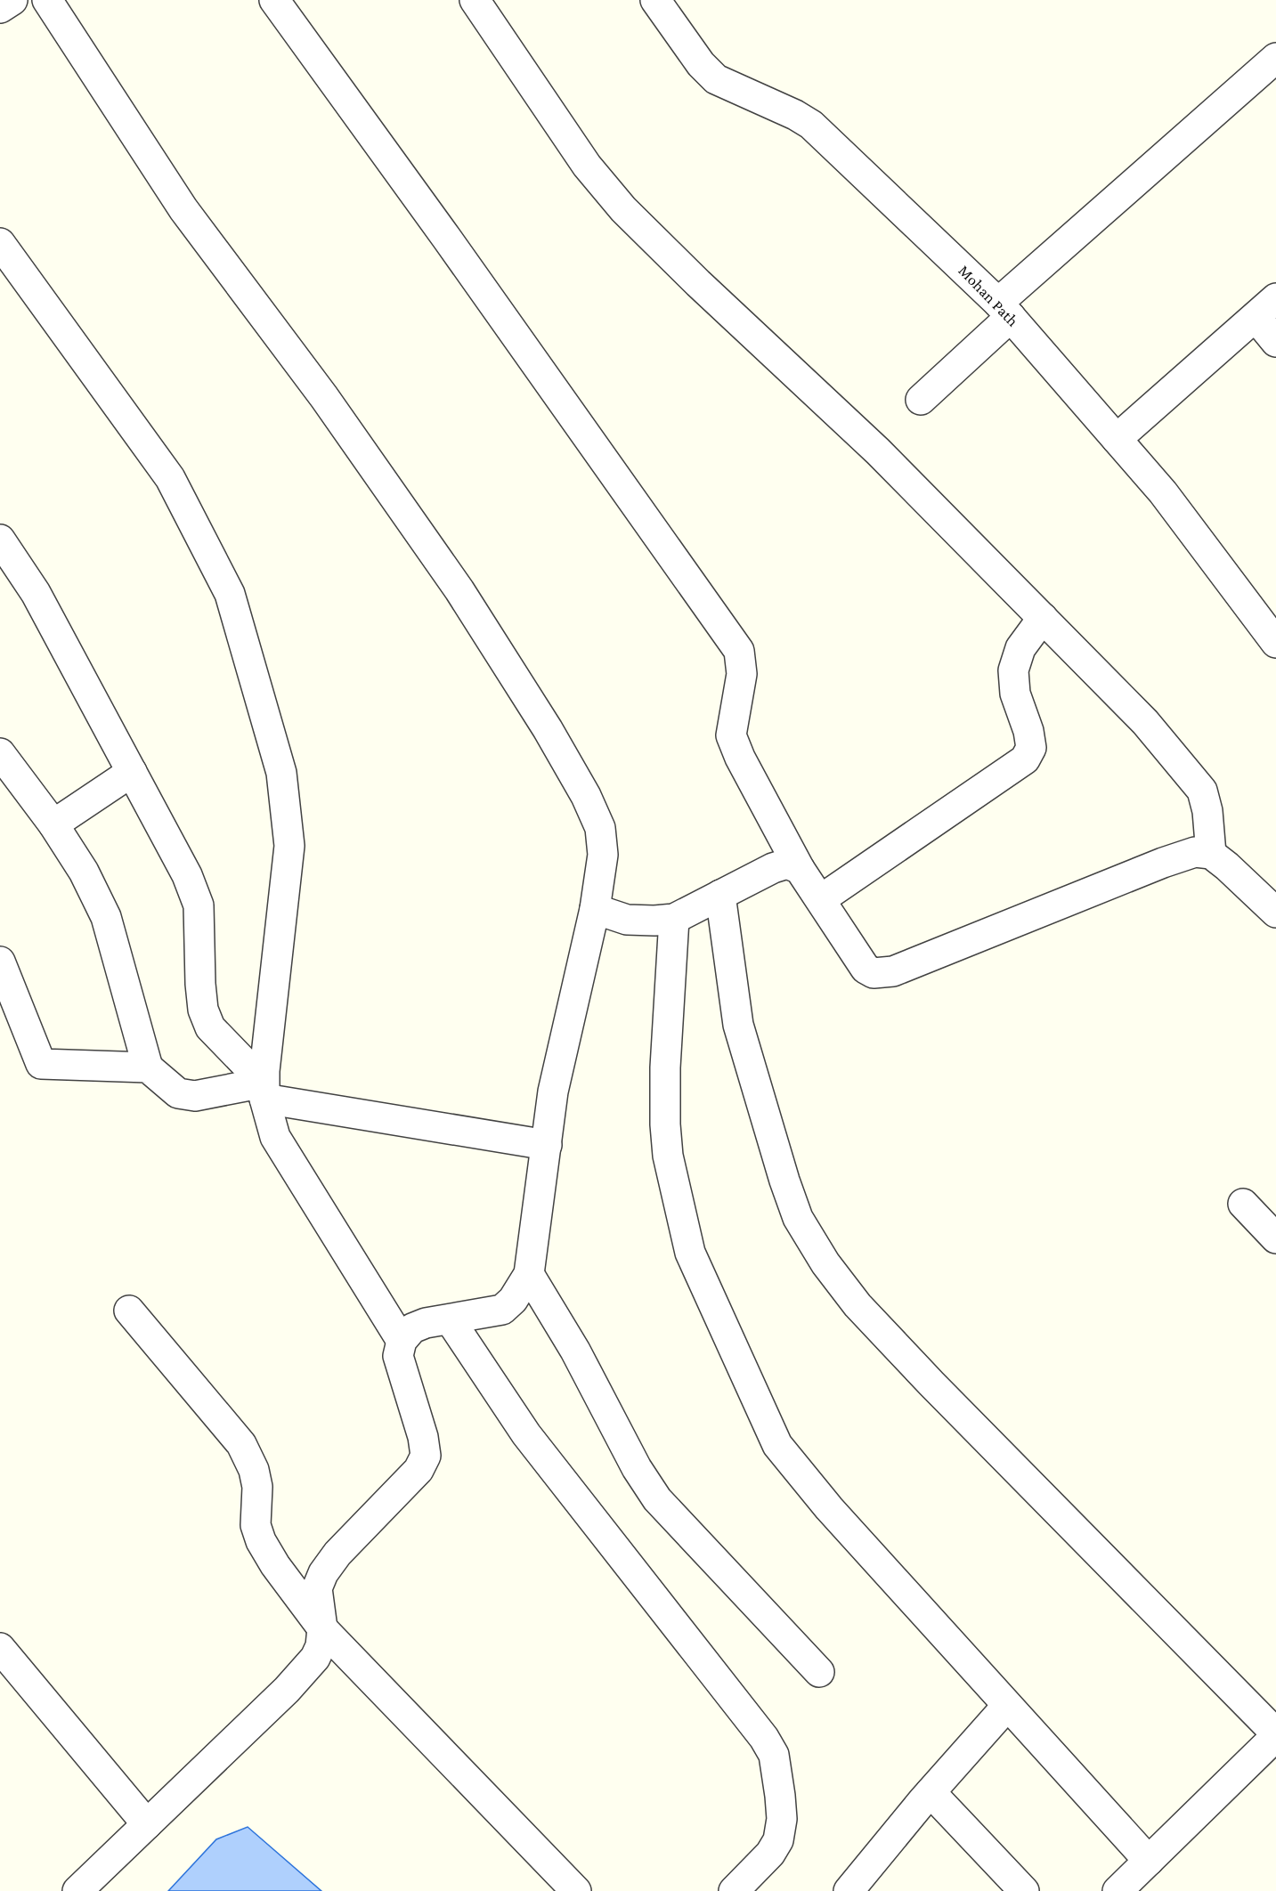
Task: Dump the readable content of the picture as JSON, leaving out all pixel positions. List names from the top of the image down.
{
  "streets": {
    "street": ["Mohan Path"]
  }
}
